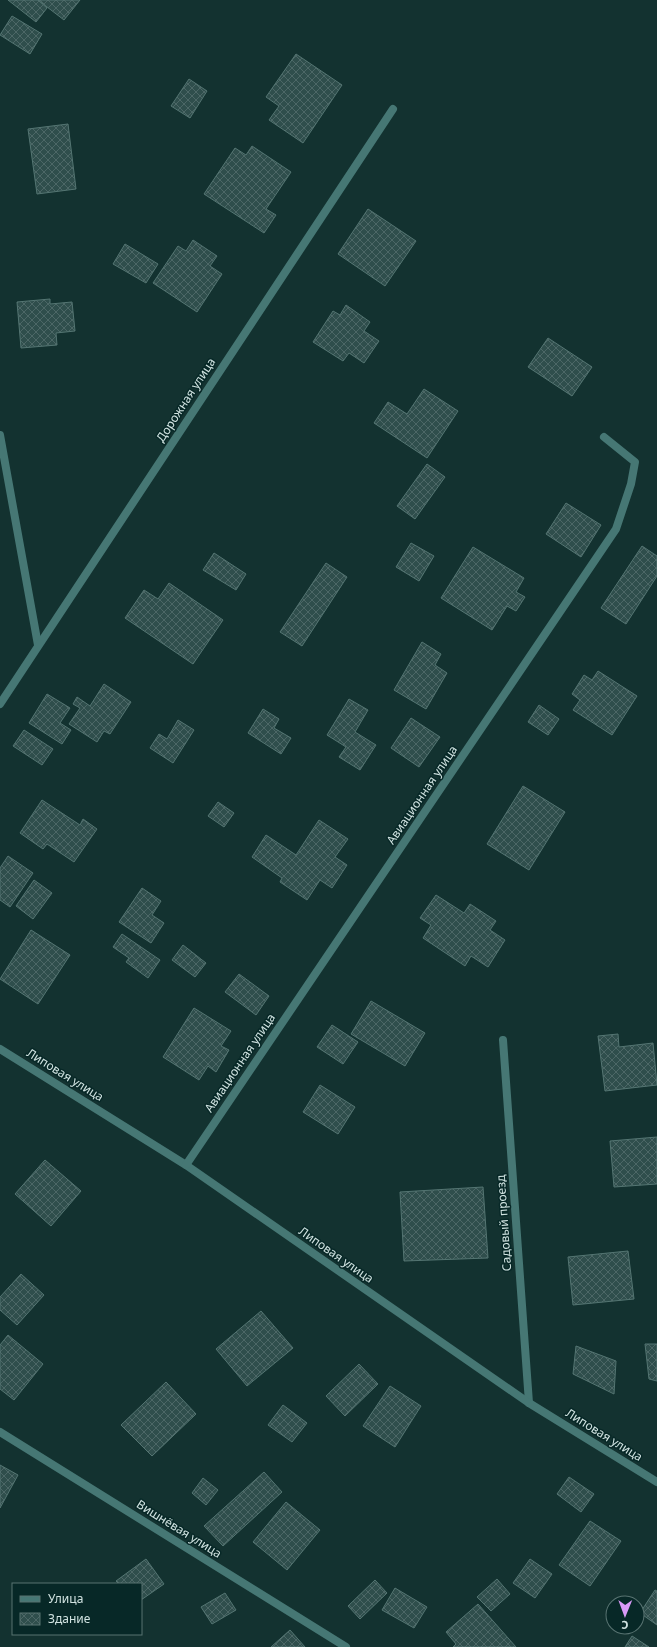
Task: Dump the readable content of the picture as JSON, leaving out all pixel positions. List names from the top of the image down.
{
  "streets": {
    "street": [
      "Дорожная улица",
      "Авиационная улица",
      "Липовая улица",
      "Садовый проезд",
      "Вишнёвая улица"
    ]
  },
  "crossings": [
    ["Авиационная улица", "Липовая улица"],
    ["Липовая улица", "Садовый проезд"]
  ],
  "legend": ["Улица", "Здание"],
  "north": "bottom"
}
